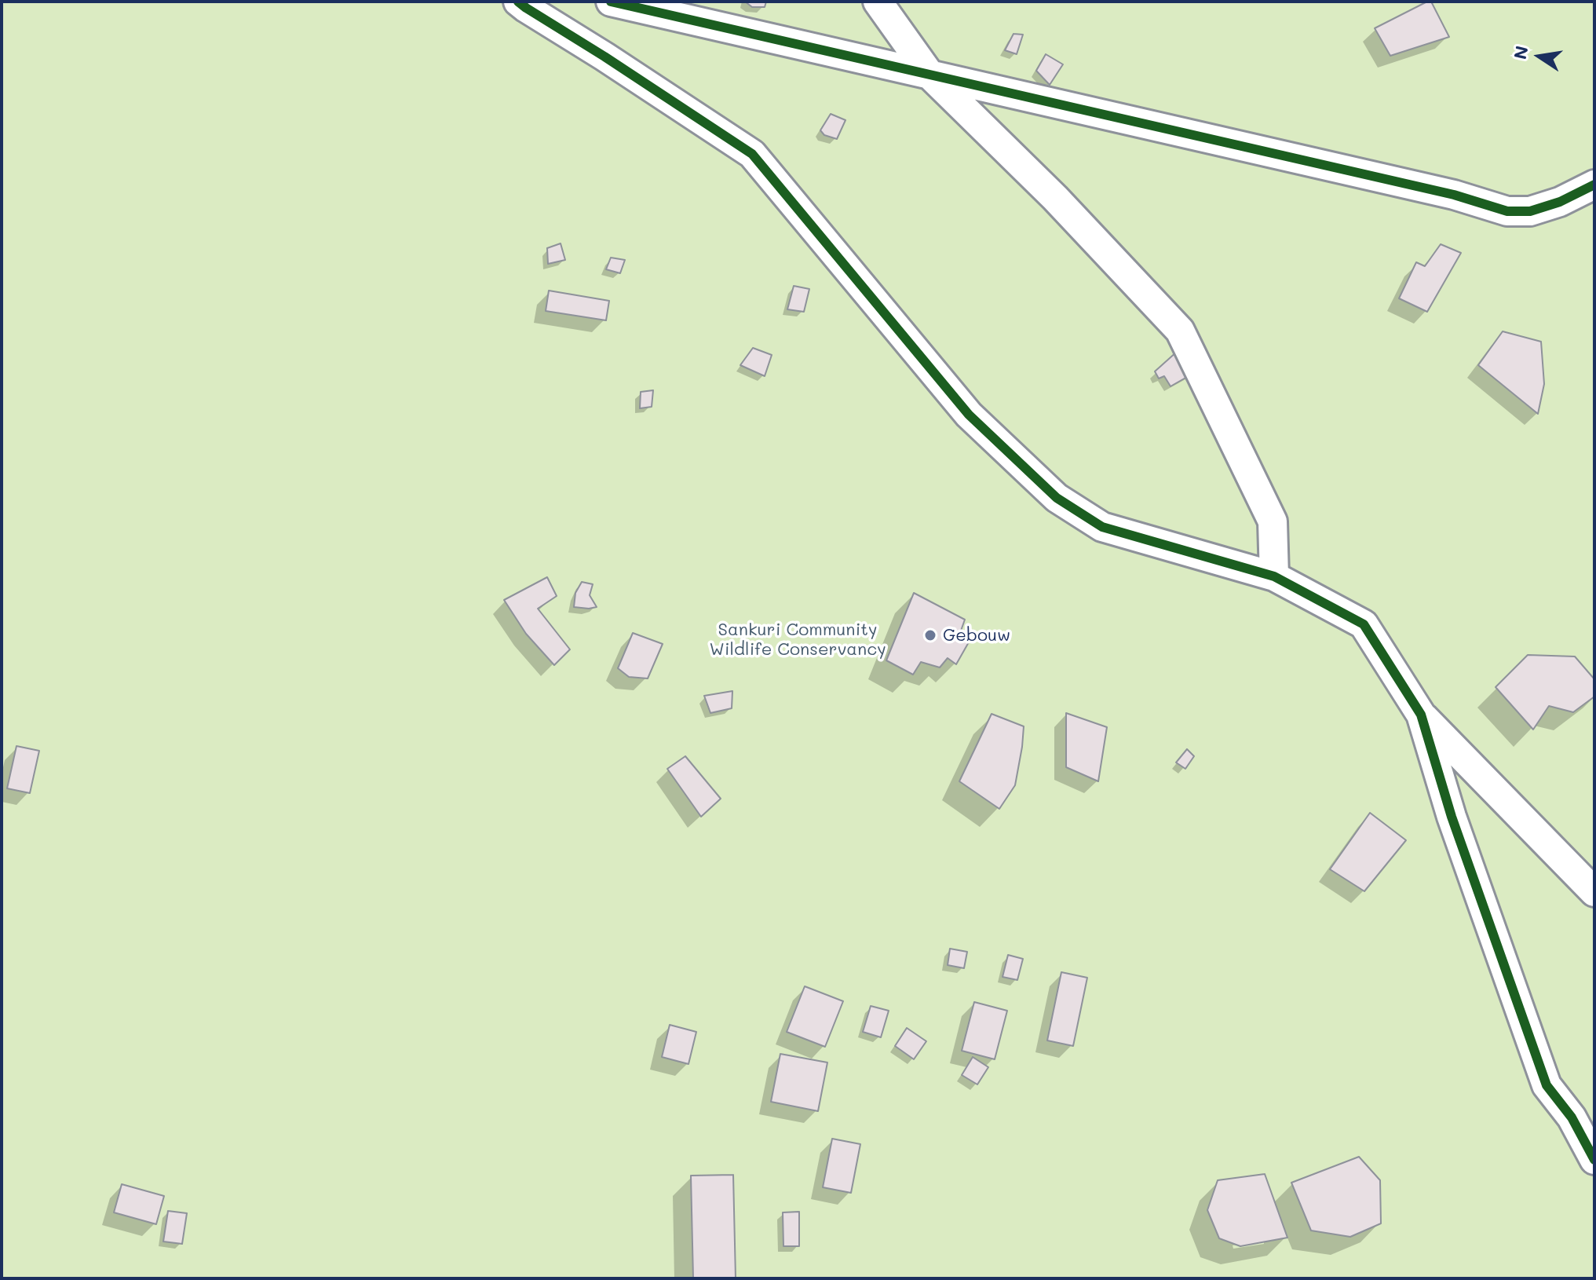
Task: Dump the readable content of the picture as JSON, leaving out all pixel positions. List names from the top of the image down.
{
  "parks": ["Sankuri Community Wildlife Conservancy"],
  "places": ["Gebouw"],
  "north": "left"
}
